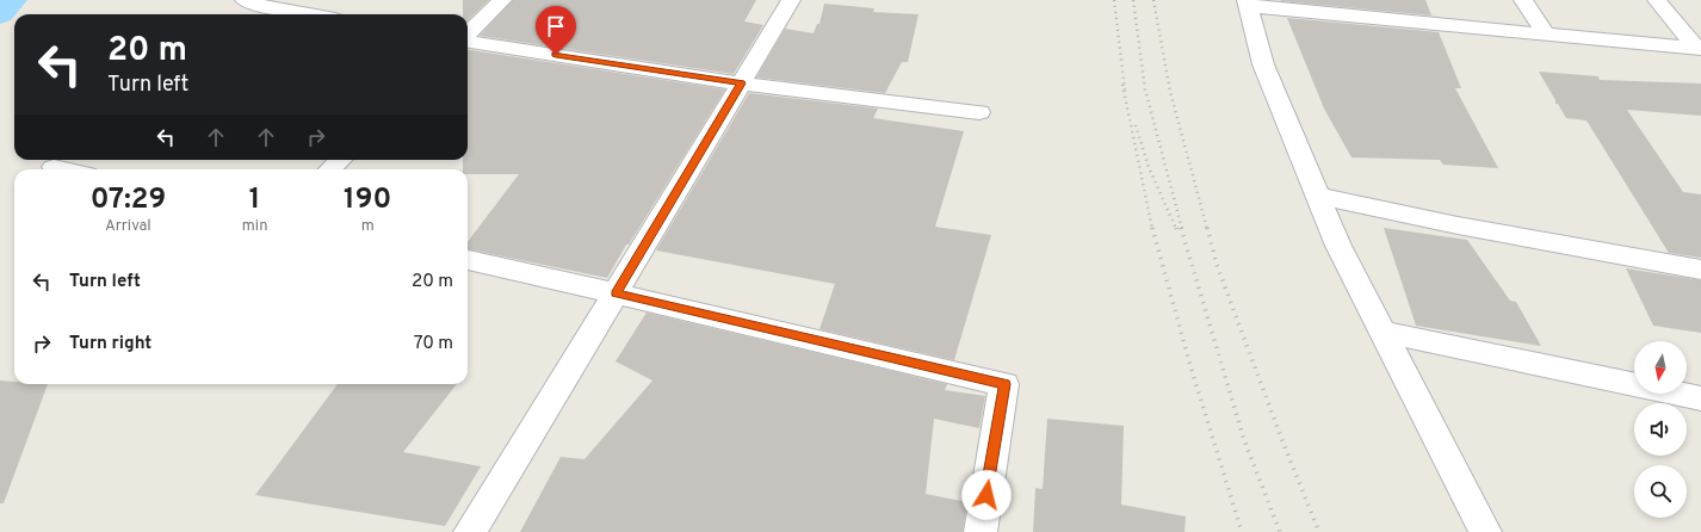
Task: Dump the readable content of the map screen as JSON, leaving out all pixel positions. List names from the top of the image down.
{
  "north": "bottom",
  "page": {
    "turn": ["20 m", "Turn left"],
    "eta": [
      "07:29",
      "Arrival",
      "1",
      "min",
      "190",
      "m"
    ],
    "list": [
      {
        "name": "Turn left",
        "value": "20 m"
      },
      {
        "name": "Turn right",
        "value": "70 m"
      }
    ]
  }
}
